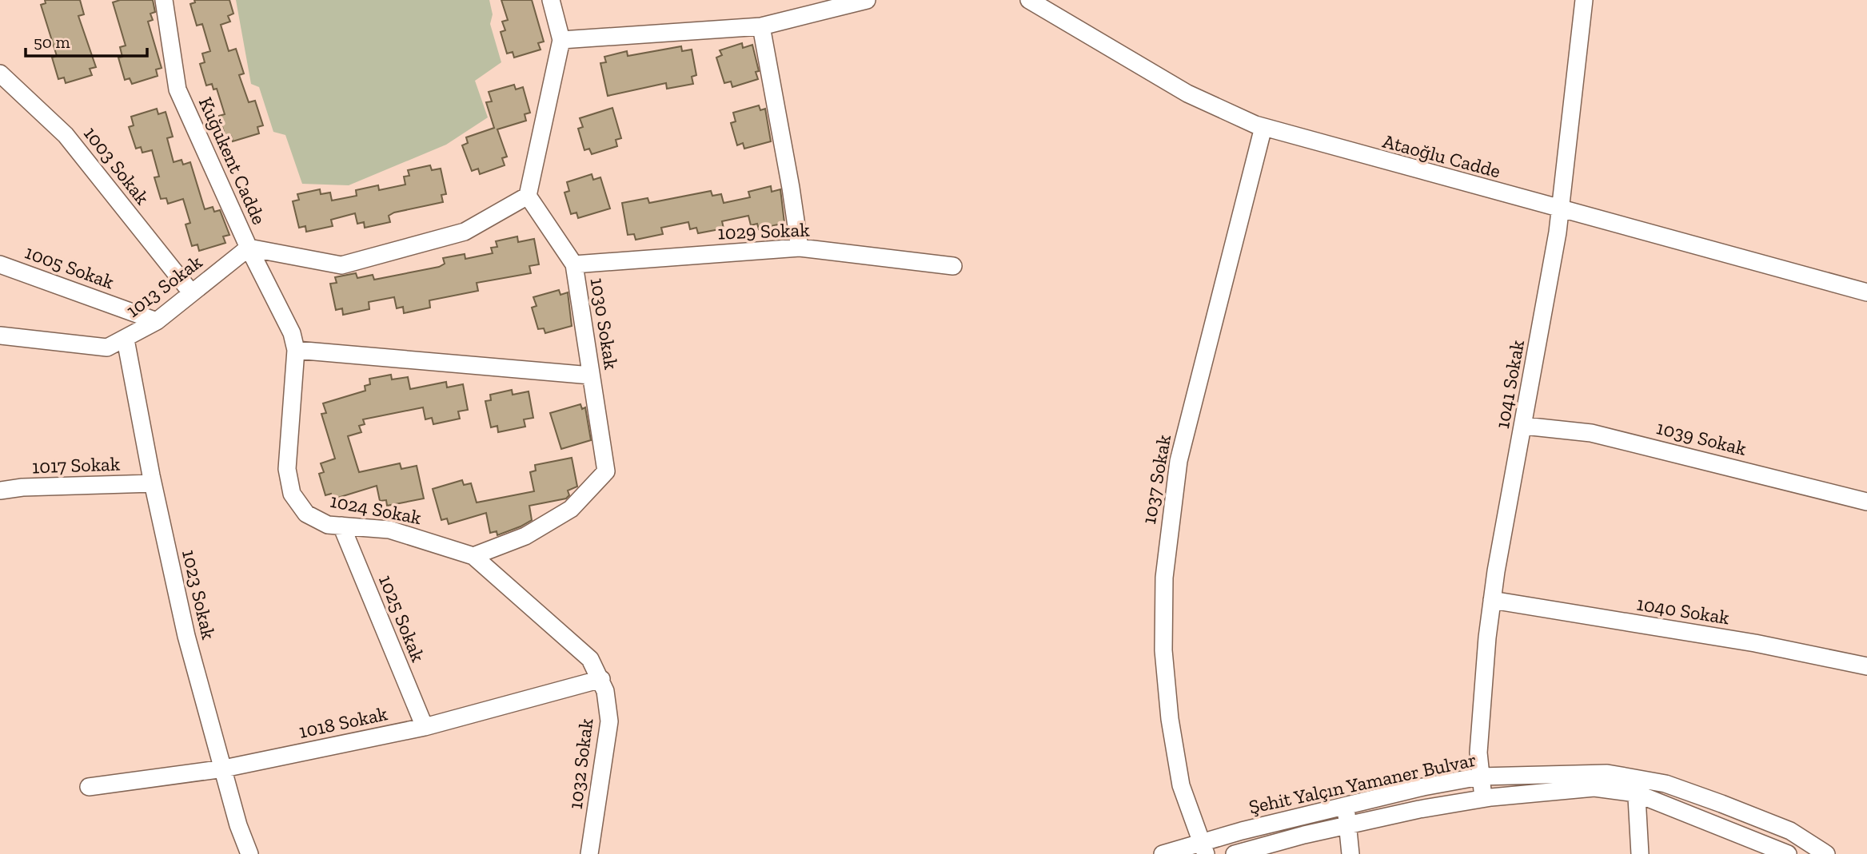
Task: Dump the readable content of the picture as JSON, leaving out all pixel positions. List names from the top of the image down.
{
  "streets": {
    "street": [
      "Ataoğlu Cadde",
      "Kuğukent Cadde",
      "1003 Sokak",
      "1029 Sokak",
      "1005 Sokak",
      "1013 Sokak",
      "1030 Sokak",
      "1041 Sokak",
      "1039 Sokak",
      "1017 Sokak",
      "1037 Sokak",
      "1024 Sokak",
      "1023 Sokak",
      "1040 Sokak",
      "1025 Sokak",
      "1018 Sokak",
      "1032 Sokak",
      "Şehit Yalçın Yamaner Bulvar"
    ]
  },
  "crossings": [
    ["Ataoğlu Cadde", "1041 Sokak"],
    ["Ataoğlu Cadde", "1037 Sokak"],
    ["Kuğukent Cadde", "1013 Sokak"],
    ["Kuğukent Cadde", "1030 Sokak"],
    ["Kuğukent Cadde", "1024 Sokak"],
    ["1003 Sokak", "1013 Sokak"],
    ["1029 Sokak", "1030 Sokak"],
    ["1005 Sokak", "1013 Sokak"],
    ["1013 Sokak", "1024 Sokak"],
    ["1013 Sokak", "1023 Sokak"],
    ["1030 Sokak", "1024 Sokak"],
    ["1041 Sokak", "1039 Sokak"],
    ["1041 Sokak", "1040 Sokak"],
    ["1041 Sokak", "Şehit Yalçın Yamaner Bulvar"],
    ["1017 Sokak", "1023 Sokak"],
    ["1037 Sokak", "Şehit Yalçın Yamaner Bulvar"],
    ["1024 Sokak", "1025 Sokak"],
    ["1024 Sokak", "1018 Sokak"],
    ["1024 Sokak", "1032 Sokak"],
    ["1023 Sokak", "1018 Sokak"],
    ["1025 Sokak", "1018 Sokak"],
    ["1018 Sokak", "1032 Sokak"]
  ],
  "scale_bar": "50 m"
}
